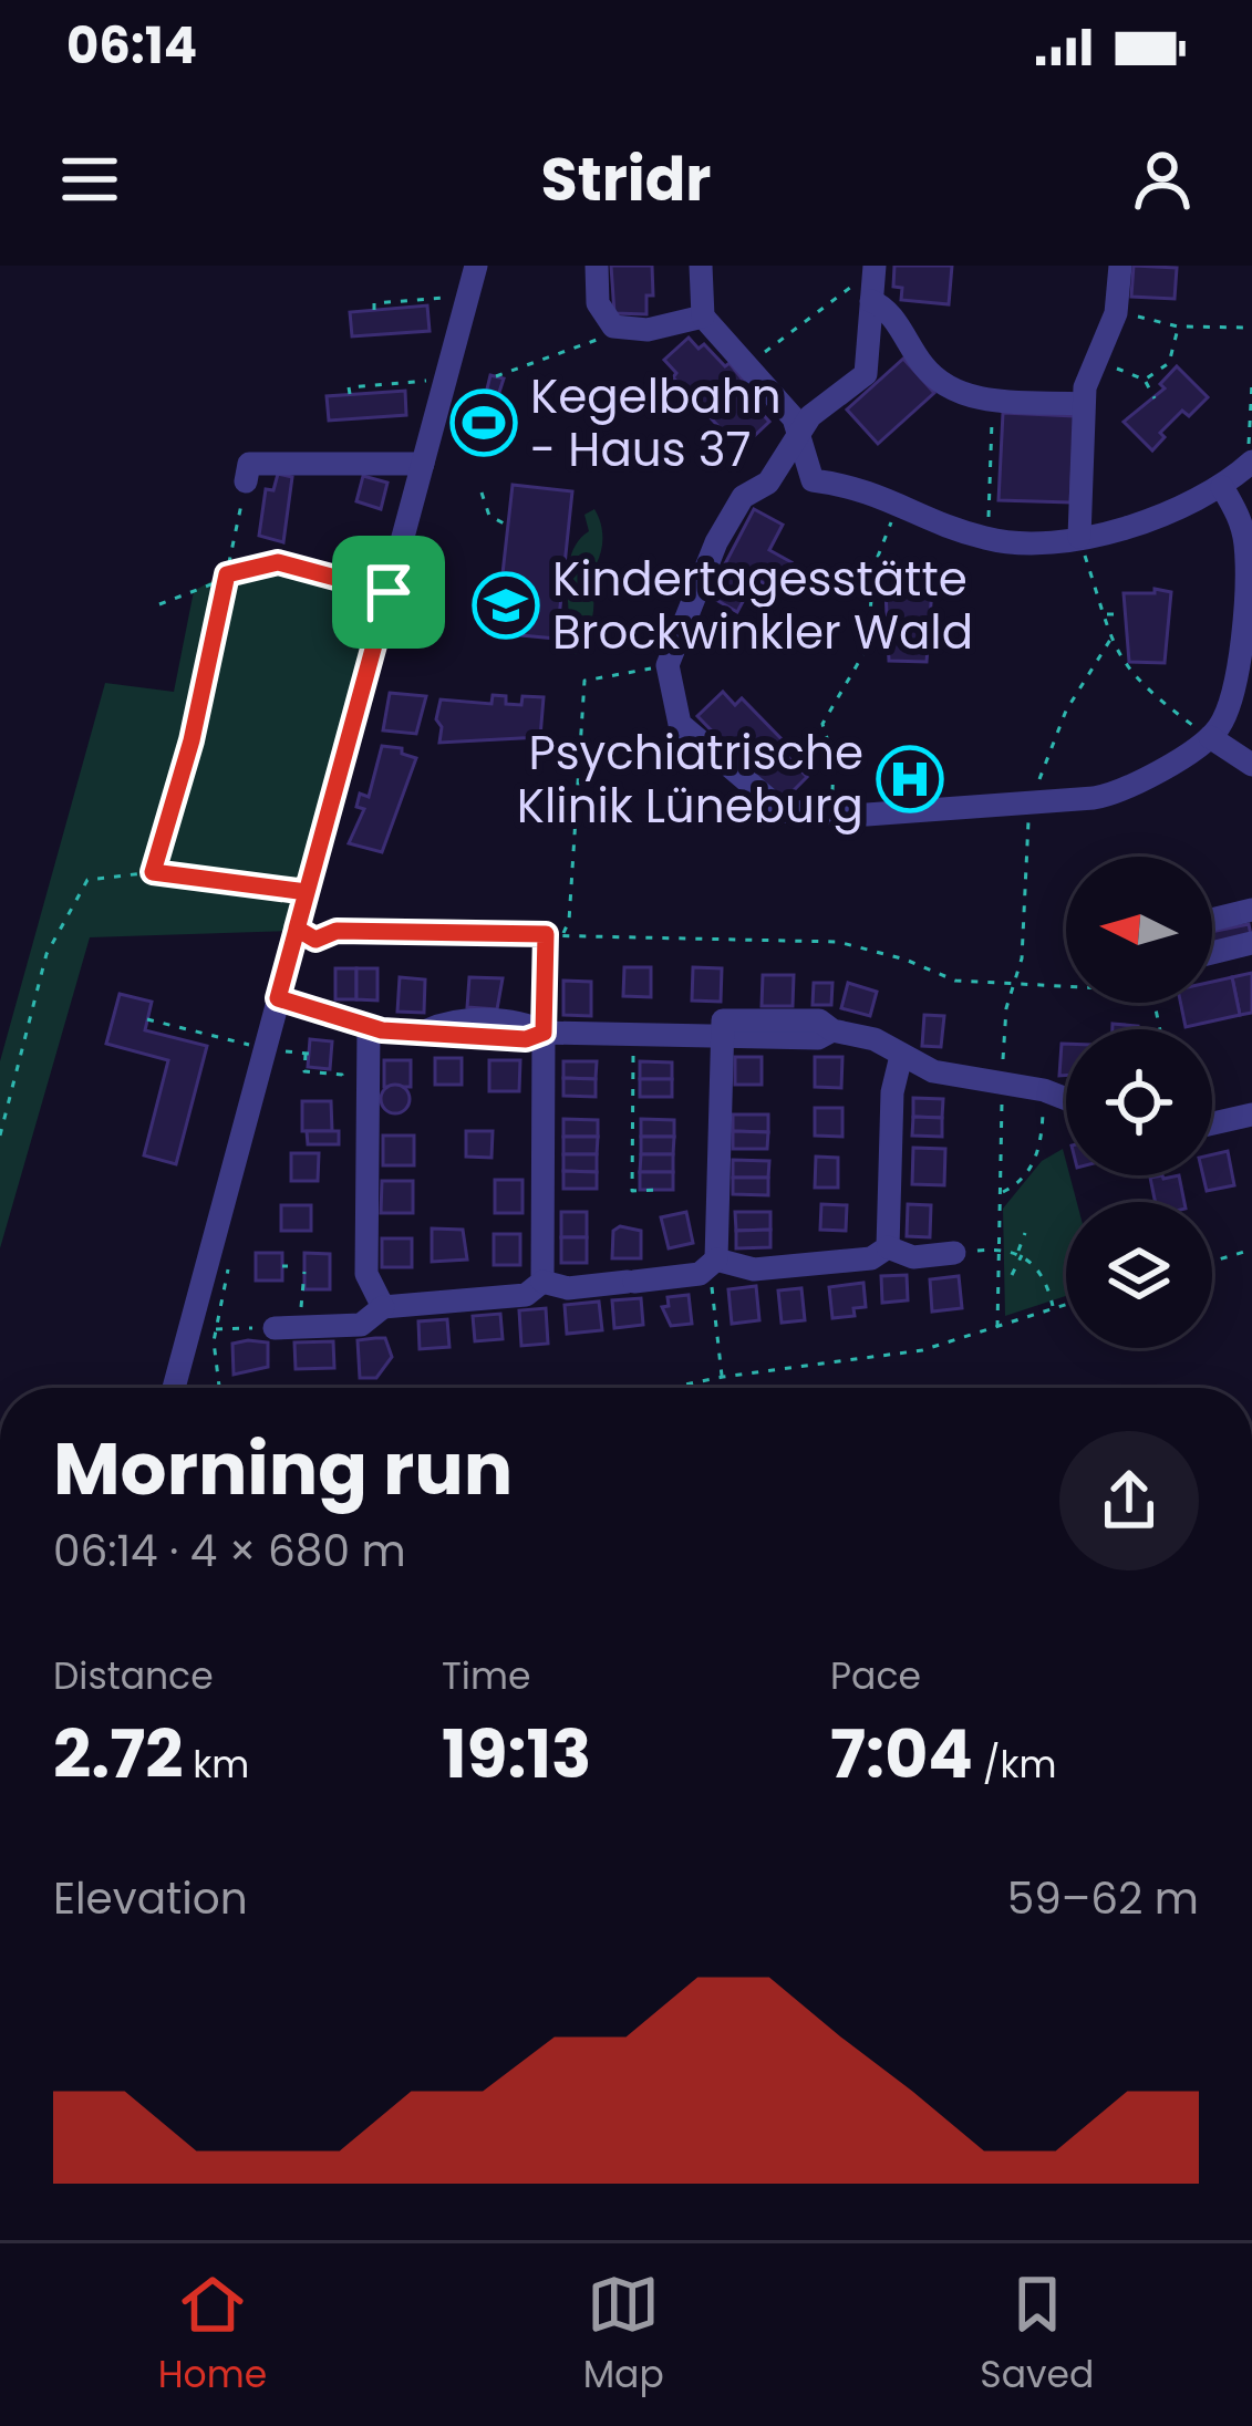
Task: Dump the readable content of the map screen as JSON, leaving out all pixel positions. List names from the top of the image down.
{
  "places": {
    "sports": ["Kegelbahn - Haus 37"],
    "school or university": ["Kindertagesstätte Brockwinkler Wald"],
    "hospital": ["Psychiatrische Klinik Lüneburg"]
  },
  "north": "left",
  "page": {
    "status": "06:14",
    "header": "Stridr",
    "heading": ["Morning run", "06:14 · 4 × 680 m"],
    "stats": [
      ["Distance", "2.72 km"],
      ["Time", "19:13"],
      ["Pace", "7:04 /km"]
    ],
    "chart": ["Elevation", "59–62 m"],
    "tabs": ["Home", "Map", "Saved"]
  }
}
